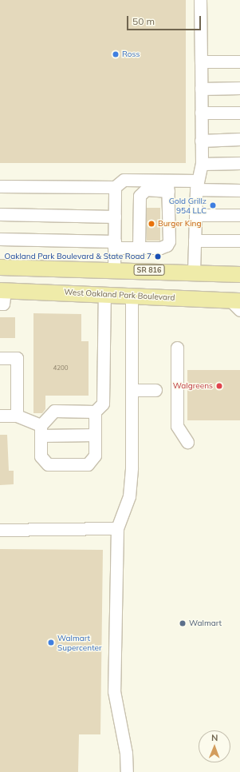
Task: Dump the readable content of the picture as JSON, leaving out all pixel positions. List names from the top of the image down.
{
  "streets": {
    "main road": ["SR 816", "West Oakland Park Boulevard"]
  },
  "places": [
    "Ross",
    "Gold Grillz 954 LLC",
    "Burger King",
    "Oakland Park Boulevard & State Road 7",
    "Walgreens",
    "Walmart",
    "Walmart Supercenter"
  ],
  "house_numbers": ["4200"],
  "scale_bar": "50 m",
  "north": "top"
}
